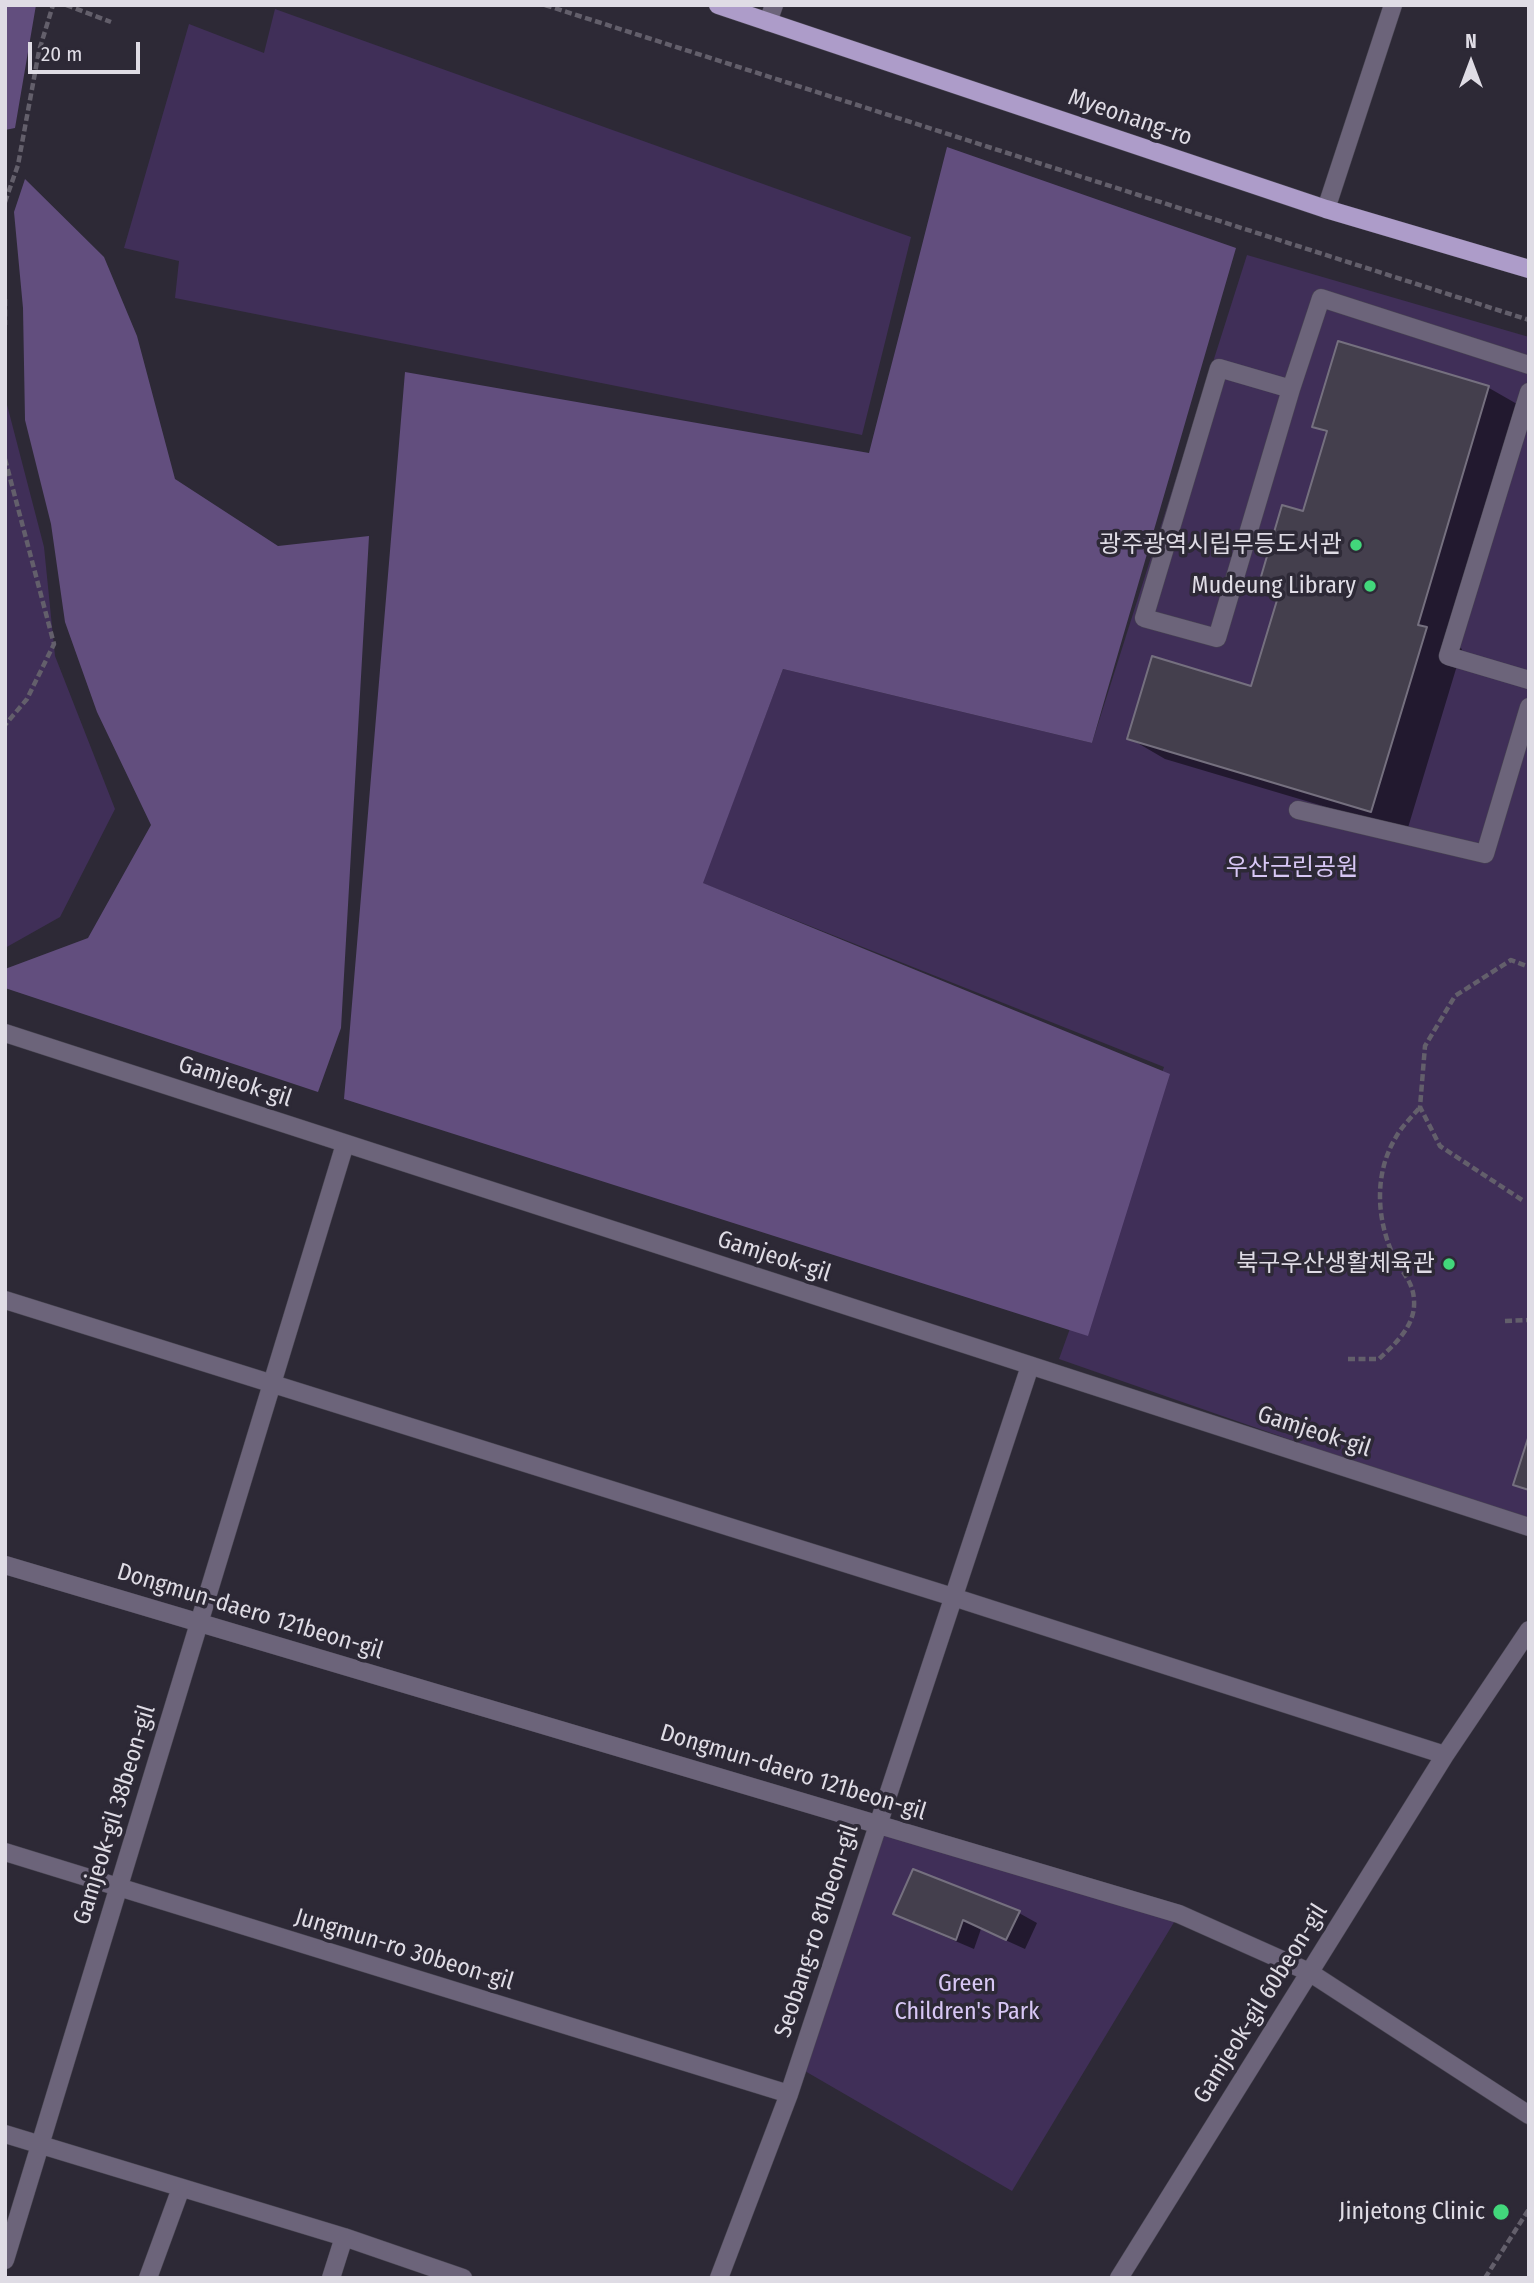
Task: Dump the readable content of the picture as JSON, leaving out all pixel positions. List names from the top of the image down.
{
  "streets": {
    "main road": ["Myeonang-ro"],
    "street": [
      "Gamjeok-gil",
      "Dongmun-daero 121beon-gil",
      "Gamjeok-gil 38beon-gil",
      "Seobang-ro 81beon-gil",
      "Jungmun-ro 30beon-gil",
      "Gamjeok-gil 60beon-gil"
    ]
  },
  "crossings": [
    ["Gamjeok-gil", "Gamjeok-gil 38beon-gil"],
    ["Gamjeok-gil", "Seobang-ro 81beon-gil"],
    ["Dongmun-daero 121beon-gil", "Gamjeok-gil 38beon-gil"],
    ["Dongmun-daero 121beon-gil", "Seobang-ro 81beon-gil"],
    ["Dongmun-daero 121beon-gil", "Gamjeok-gil 60beon-gil"],
    ["Gamjeok-gil 38beon-gil", "Jungmun-ro 30beon-gil"],
    ["Seobang-ro 81beon-gil", "Jungmun-ro 30beon-gil"]
  ],
  "parks": ["우산근린공원", "Green Children's Park"],
  "places": [
    "광주광역시립무등도서관",
    "Mudeung Library",
    "북구우산생활체육관",
    "Jinjetong Clinic"
  ],
  "scale_bar": "20 m",
  "north": "top"
}
